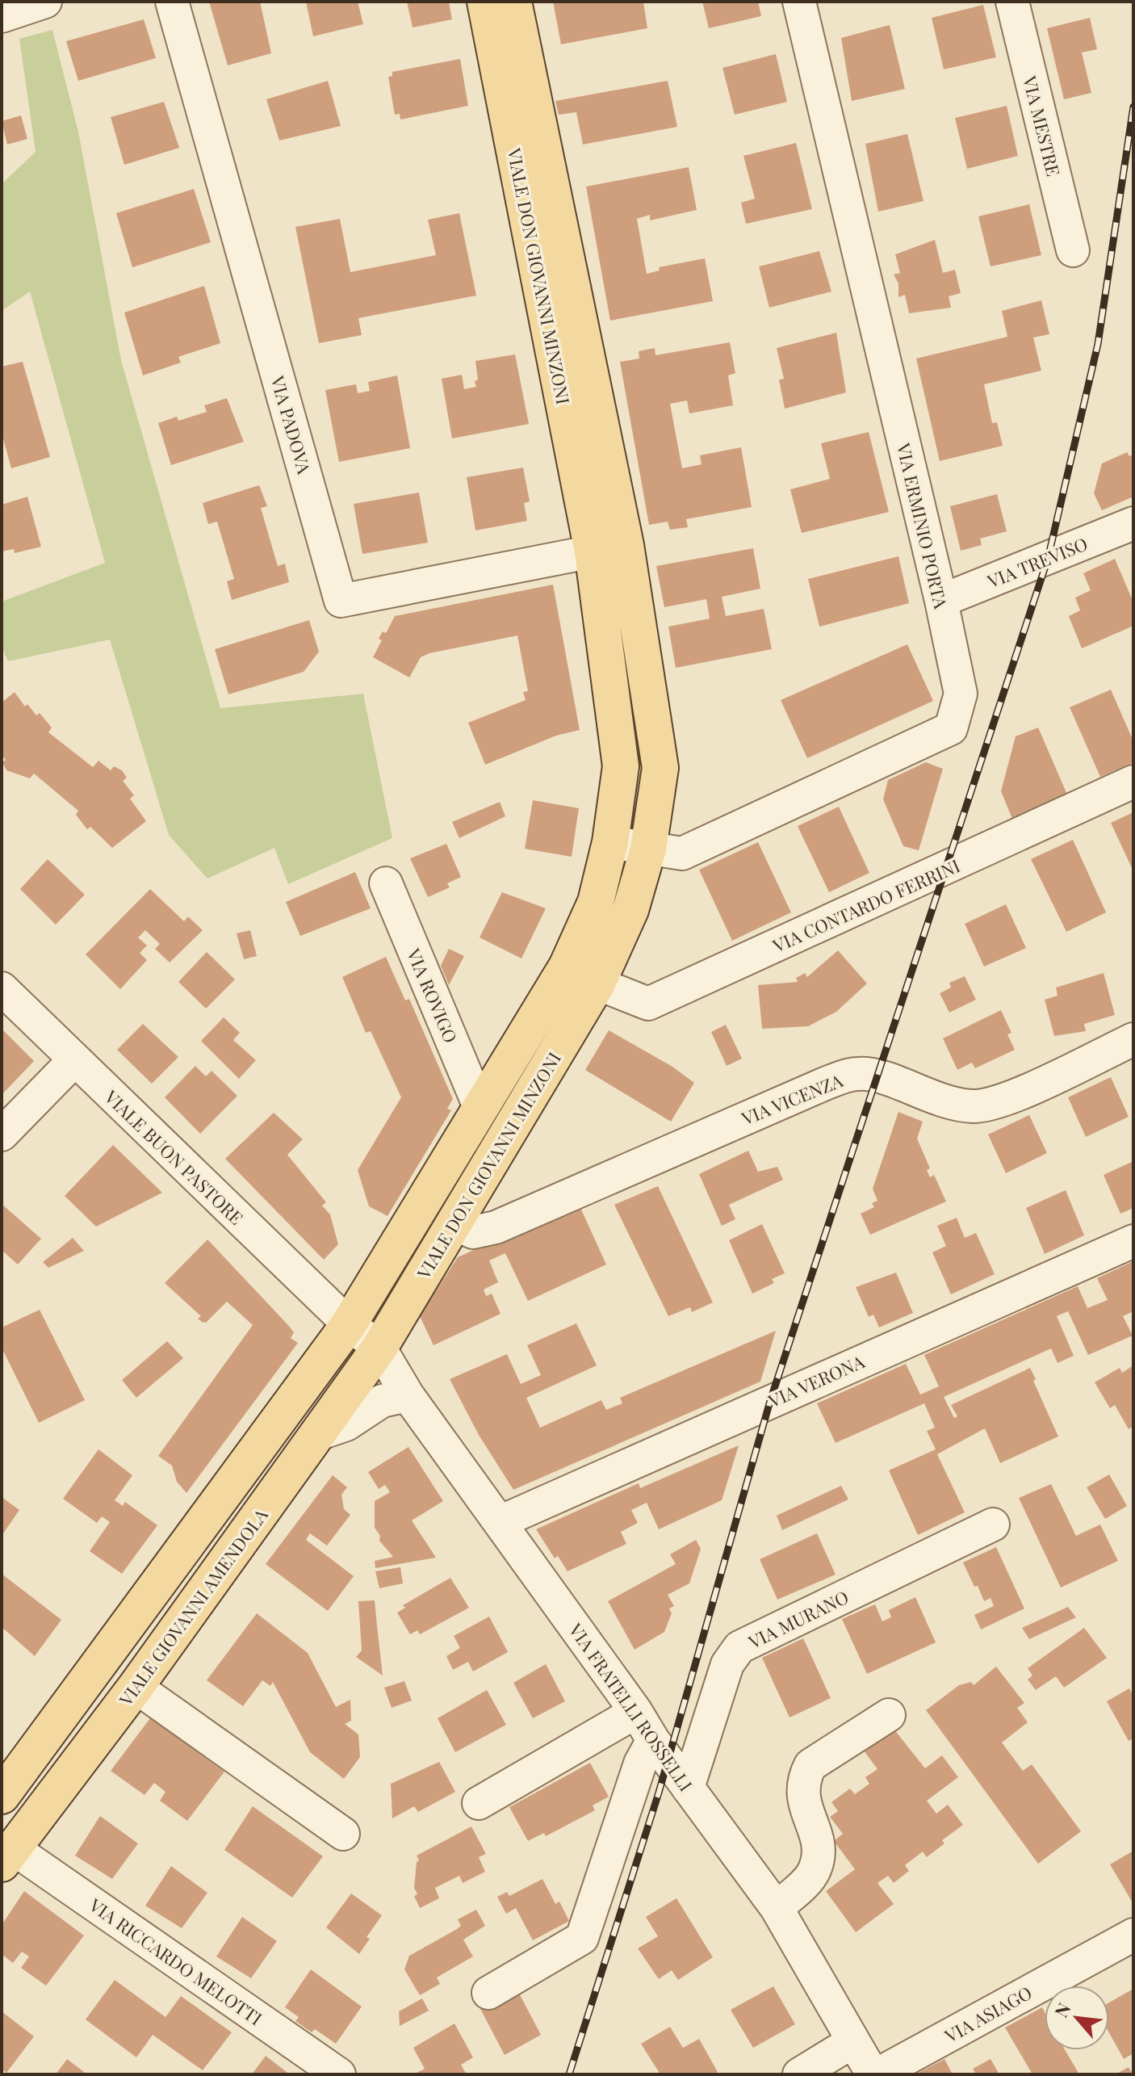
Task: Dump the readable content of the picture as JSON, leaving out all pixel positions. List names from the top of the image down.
{
  "streets": {
    "main road": ["VIALE DON GIOVANNI MINZONI", "VIALE GIOVANNI AMENDOLA"],
    "street": [
      "VIA MESTRE",
      "VIA PADOVA",
      "VIA ERMINIO PORTA",
      "VIA TREVISO",
      "VIA CONTARDO FERRINI",
      "VIA ROVIGO",
      "VIA VICENZA",
      "VIALE BUON PASTORE",
      "VIA VERONA",
      "VIA MURANO",
      "VIA FRATELLI ROSSELLI",
      "VIA RICCARDO MELOTTI",
      "VIA ASIAGO"
    ]
  },
  "crossings": [
    ["VIALE DON GIOVANNI MINZONI", "VIA PADOVA"],
    ["VIALE DON GIOVANNI MINZONI", "VIA ERMINIO PORTA"],
    ["VIALE DON GIOVANNI MINZONI", "VIA CONTARDO FERRINI"],
    ["VIALE DON GIOVANNI MINZONI", "VIA ROVIGO"],
    ["VIALE DON GIOVANNI MINZONI", "VIA VICENZA"],
    ["VIALE DON GIOVANNI MINZONI", "VIALE BUON PASTORE"],
    ["VIALE DON GIOVANNI MINZONI", "VIALE GIOVANNI AMENDOLA"],
    ["VIALE DON GIOVANNI MINZONI", "VIA FRATELLI ROSSELLI"],
    ["VIA ERMINIO PORTA", "VIA TREVISO"],
    ["VIALE BUON PASTORE", "VIALE GIOVANNI AMENDOLA"],
    ["VIALE BUON PASTORE", "VIA FRATELLI ROSSELLI"],
    ["VIA VERONA", "VIA FRATELLI ROSSELLI"],
    ["VIALE GIOVANNI AMENDOLA", "VIA FRATELLI ROSSELLI"],
    ["VIALE GIOVANNI AMENDOLA", "VIA RICCARDO MELOTTI"],
    ["VIA MURANO", "VIA FRATELLI ROSSELLI"],
    ["VIA FRATELLI ROSSELLI", "VIA ASIAGO"]
  ],
  "north": "top left"
}
